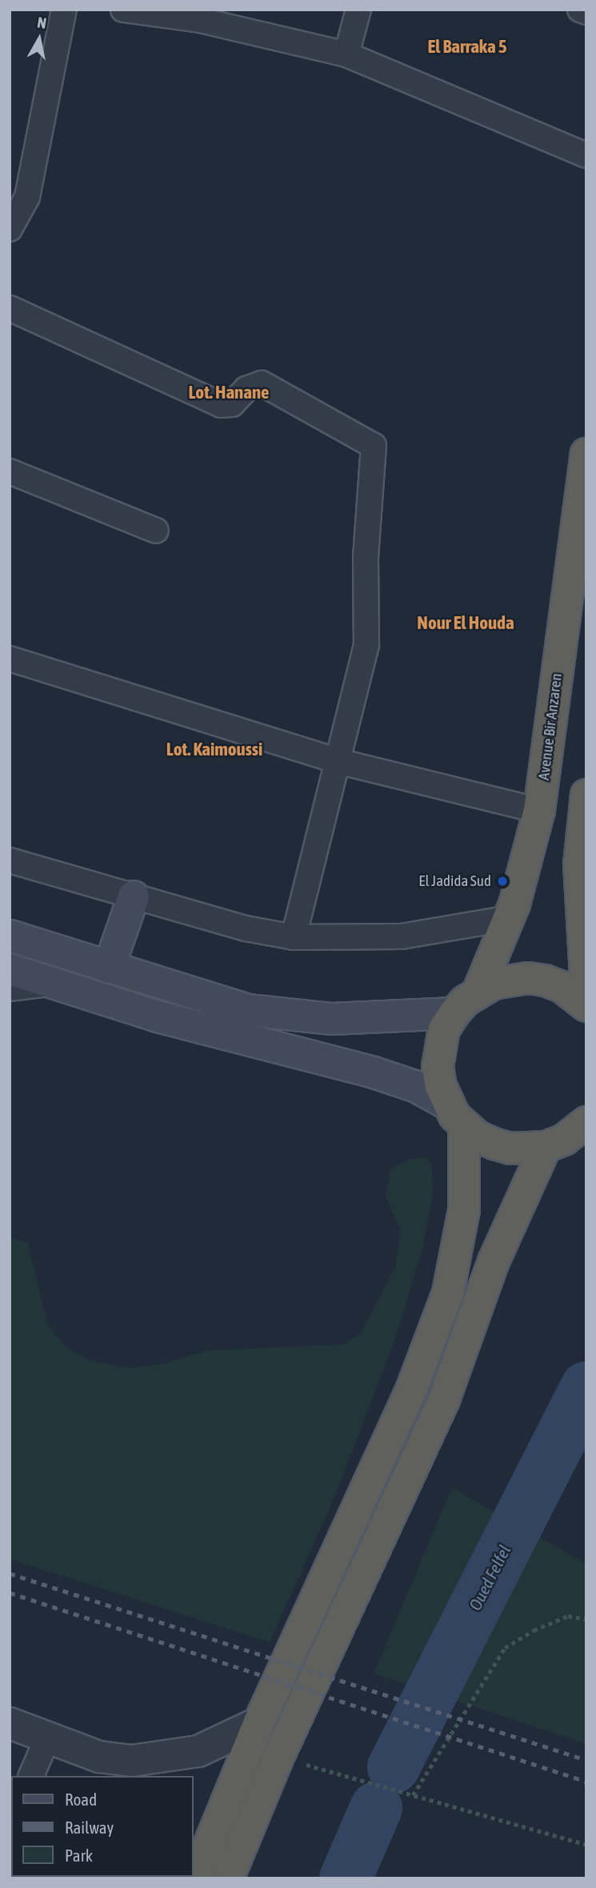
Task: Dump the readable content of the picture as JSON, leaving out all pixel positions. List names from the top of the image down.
{
  "streets": {
    "highway": ["Avenue Bir Anzaren"]
  },
  "districts": [
    "El Barraka 5",
    "Lot. Hanane",
    "Nour El Houda",
    "Lot. Kaimoussi"
  ],
  "water": ["Oued Felfel"],
  "places": ["El Jadida Sud"],
  "legend": ["Road", "Railway", "Park"],
  "north": "top"
}
